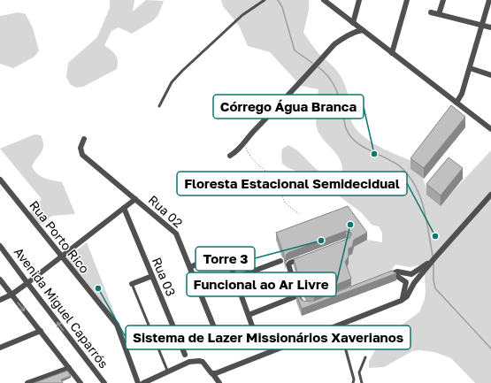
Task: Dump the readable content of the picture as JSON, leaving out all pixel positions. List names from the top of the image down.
{
  "streets": {
    "street": [
      "Rua 02",
      "Rua Porto Rico",
      "Rua 03",
      "Avenida Miguel Caparrós"
    ]
  },
  "places": [
    "Córrego Água Branca",
    "Funcional ao Ar Livre",
    "Floresta Estacional Semidecidual",
    "Torre 3",
    "Sistema de Lazer Missionários Xaverianos"
  ]
}
